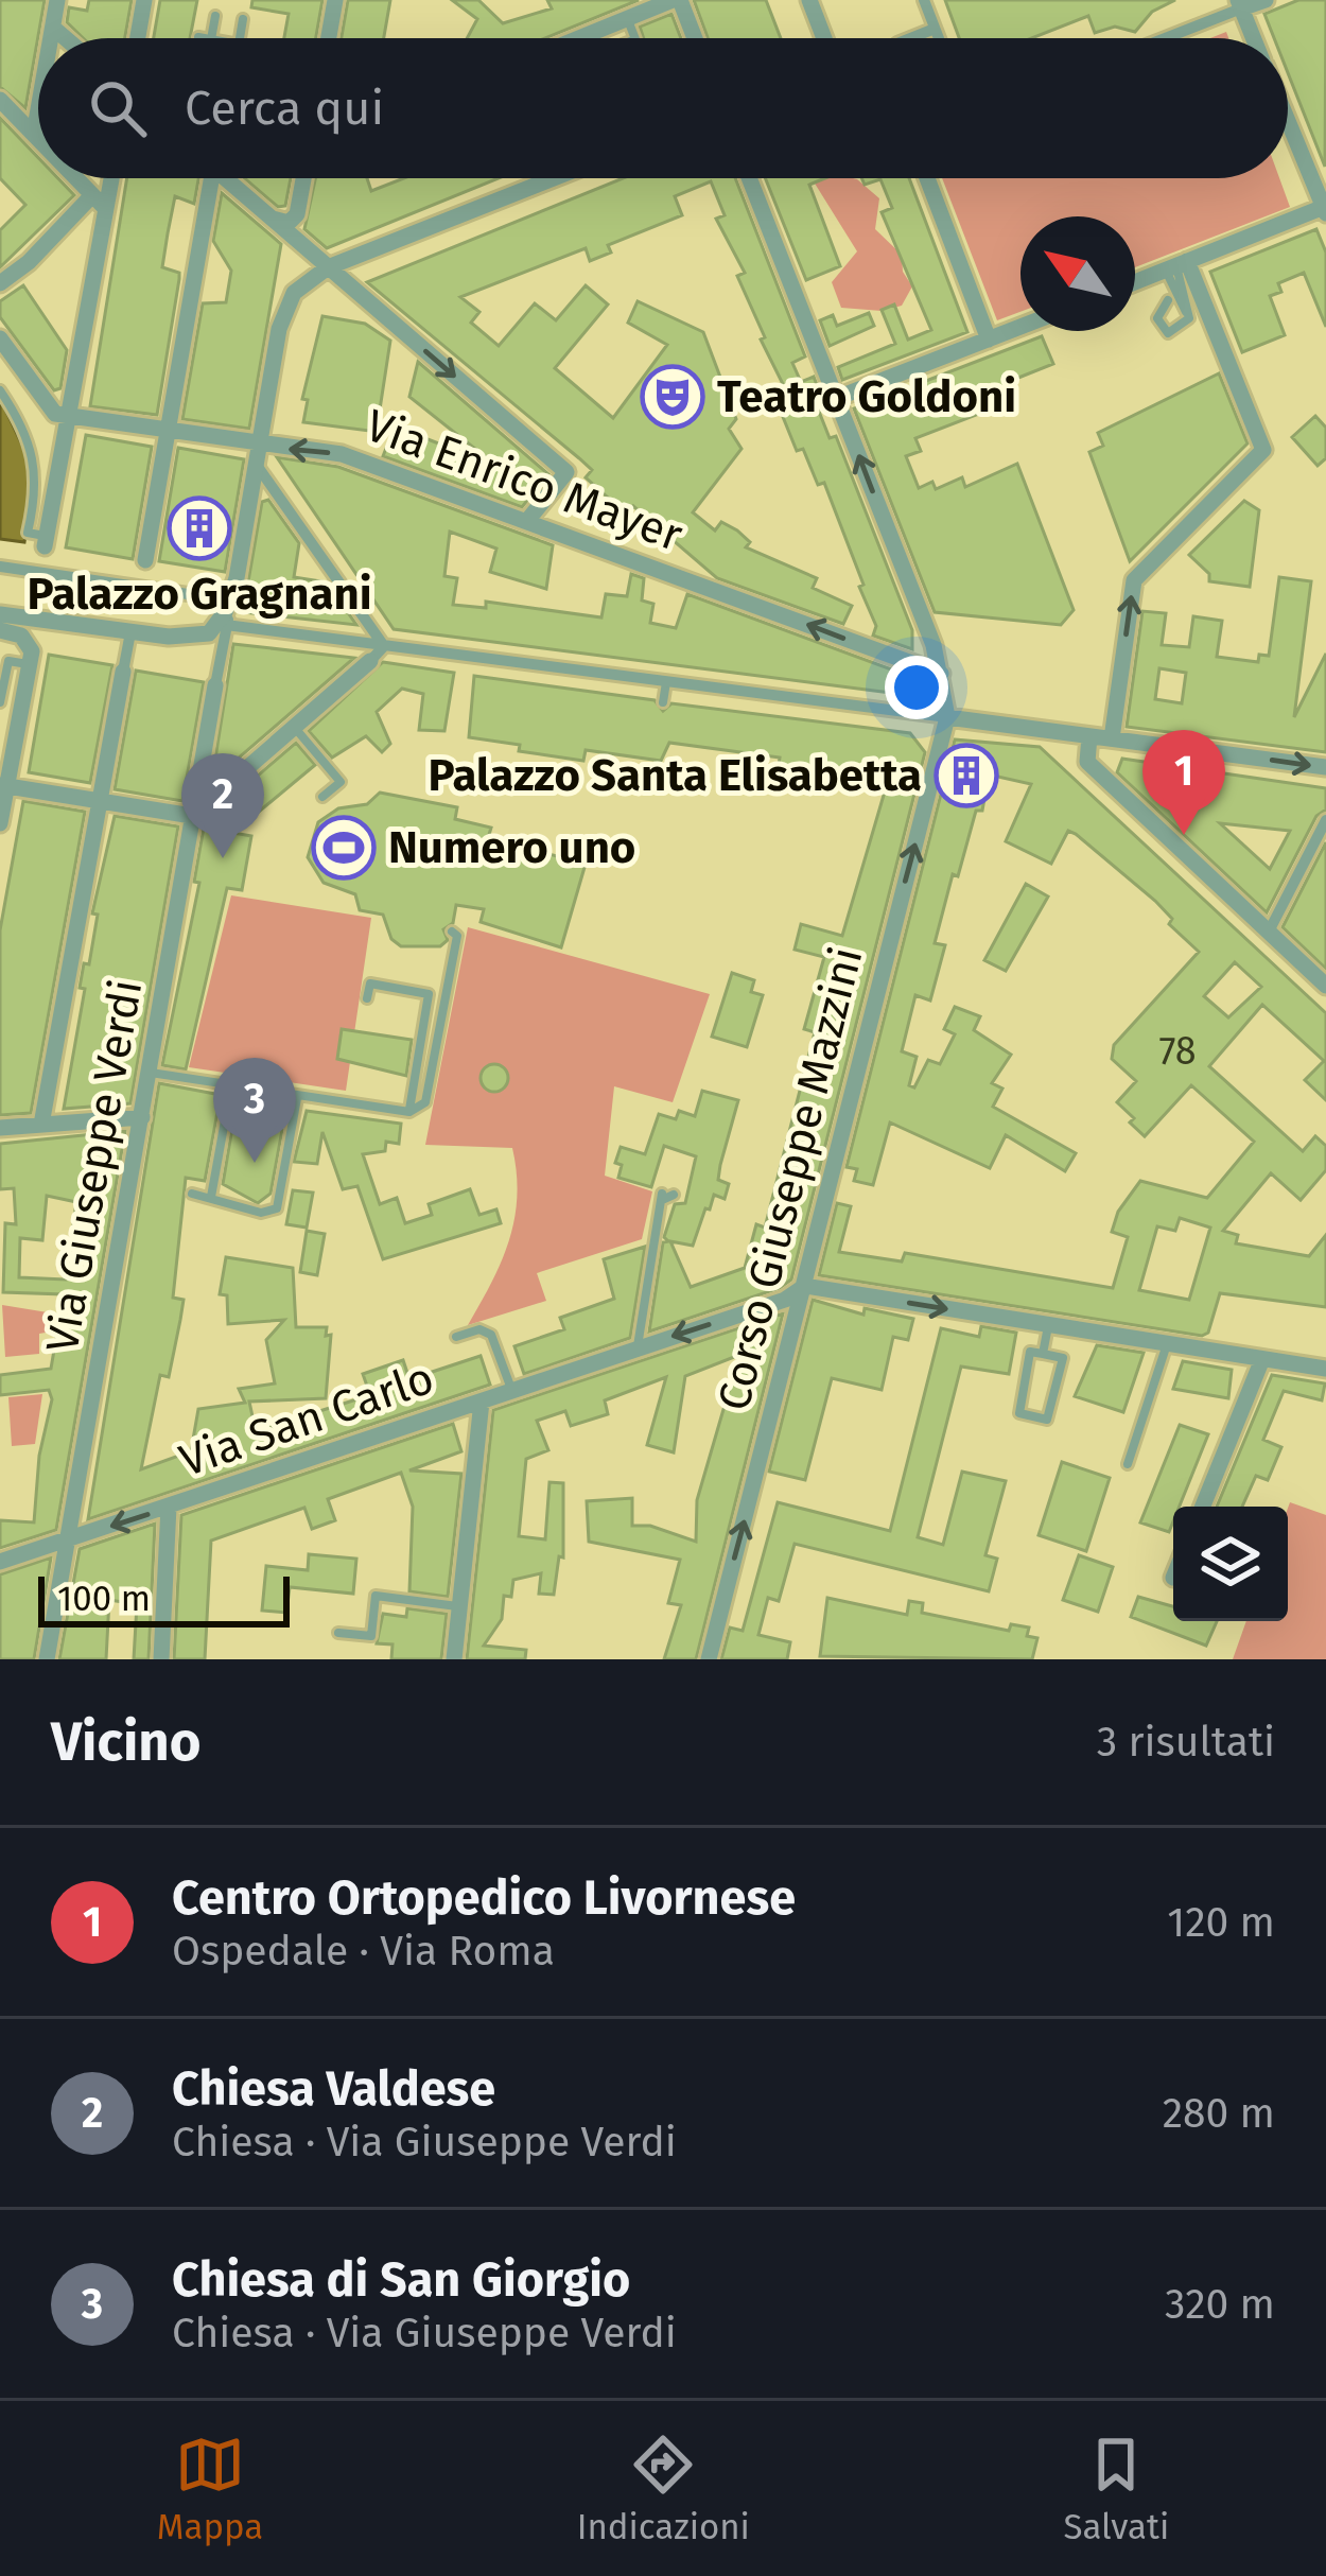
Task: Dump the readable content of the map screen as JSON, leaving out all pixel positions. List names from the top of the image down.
{
  "streets": {
    "street": [
      "Via Enrico Mayer",
      "Via Giuseppe Verdi",
      "Corso Giuseppe Mazzini",
      "Via San Carlo"
    ]
  },
  "crossings": [
    ["Via Giuseppe Verdi", "Via San Carlo"],
    ["Corso Giuseppe Mazzini", "Via San Carlo"]
  ],
  "one_way": ["Corso Giuseppe Mazzini"],
  "places": {
    "theatre": ["Teatro Goldoni"],
    "building": ["Palazzo Gragnani", "Palazzo Santa Elisabetta"],
    "sports": ["Numero uno"]
  },
  "house_numbers": ["78"],
  "scale_bar": "100 m",
  "north": "top left",
  "page": {
    "search": "Cerca qui",
    "pins": ["1", "2", "3"],
    "scale": "100 m",
    "heading": ["Vicino", "3 risultati"],
    "list": [
      {
        "mark": "1",
        "name": "Centro Ortopedico Livornese",
        "note": "Ospedale · Via Roma",
        "value": "120 m"
      },
      {
        "mark": "2",
        "name": "Chiesa Valdese",
        "note": "Chiesa · Via Giuseppe Verdi",
        "value": "280 m"
      },
      {
        "mark": "3",
        "name": "Chiesa di San Giorgio",
        "note": "Chiesa · Via Giuseppe Verdi",
        "value": "320 m"
      }
    ],
    "nav": ["Mappa", "Indicazioni", "Salvati"]
  }
}
